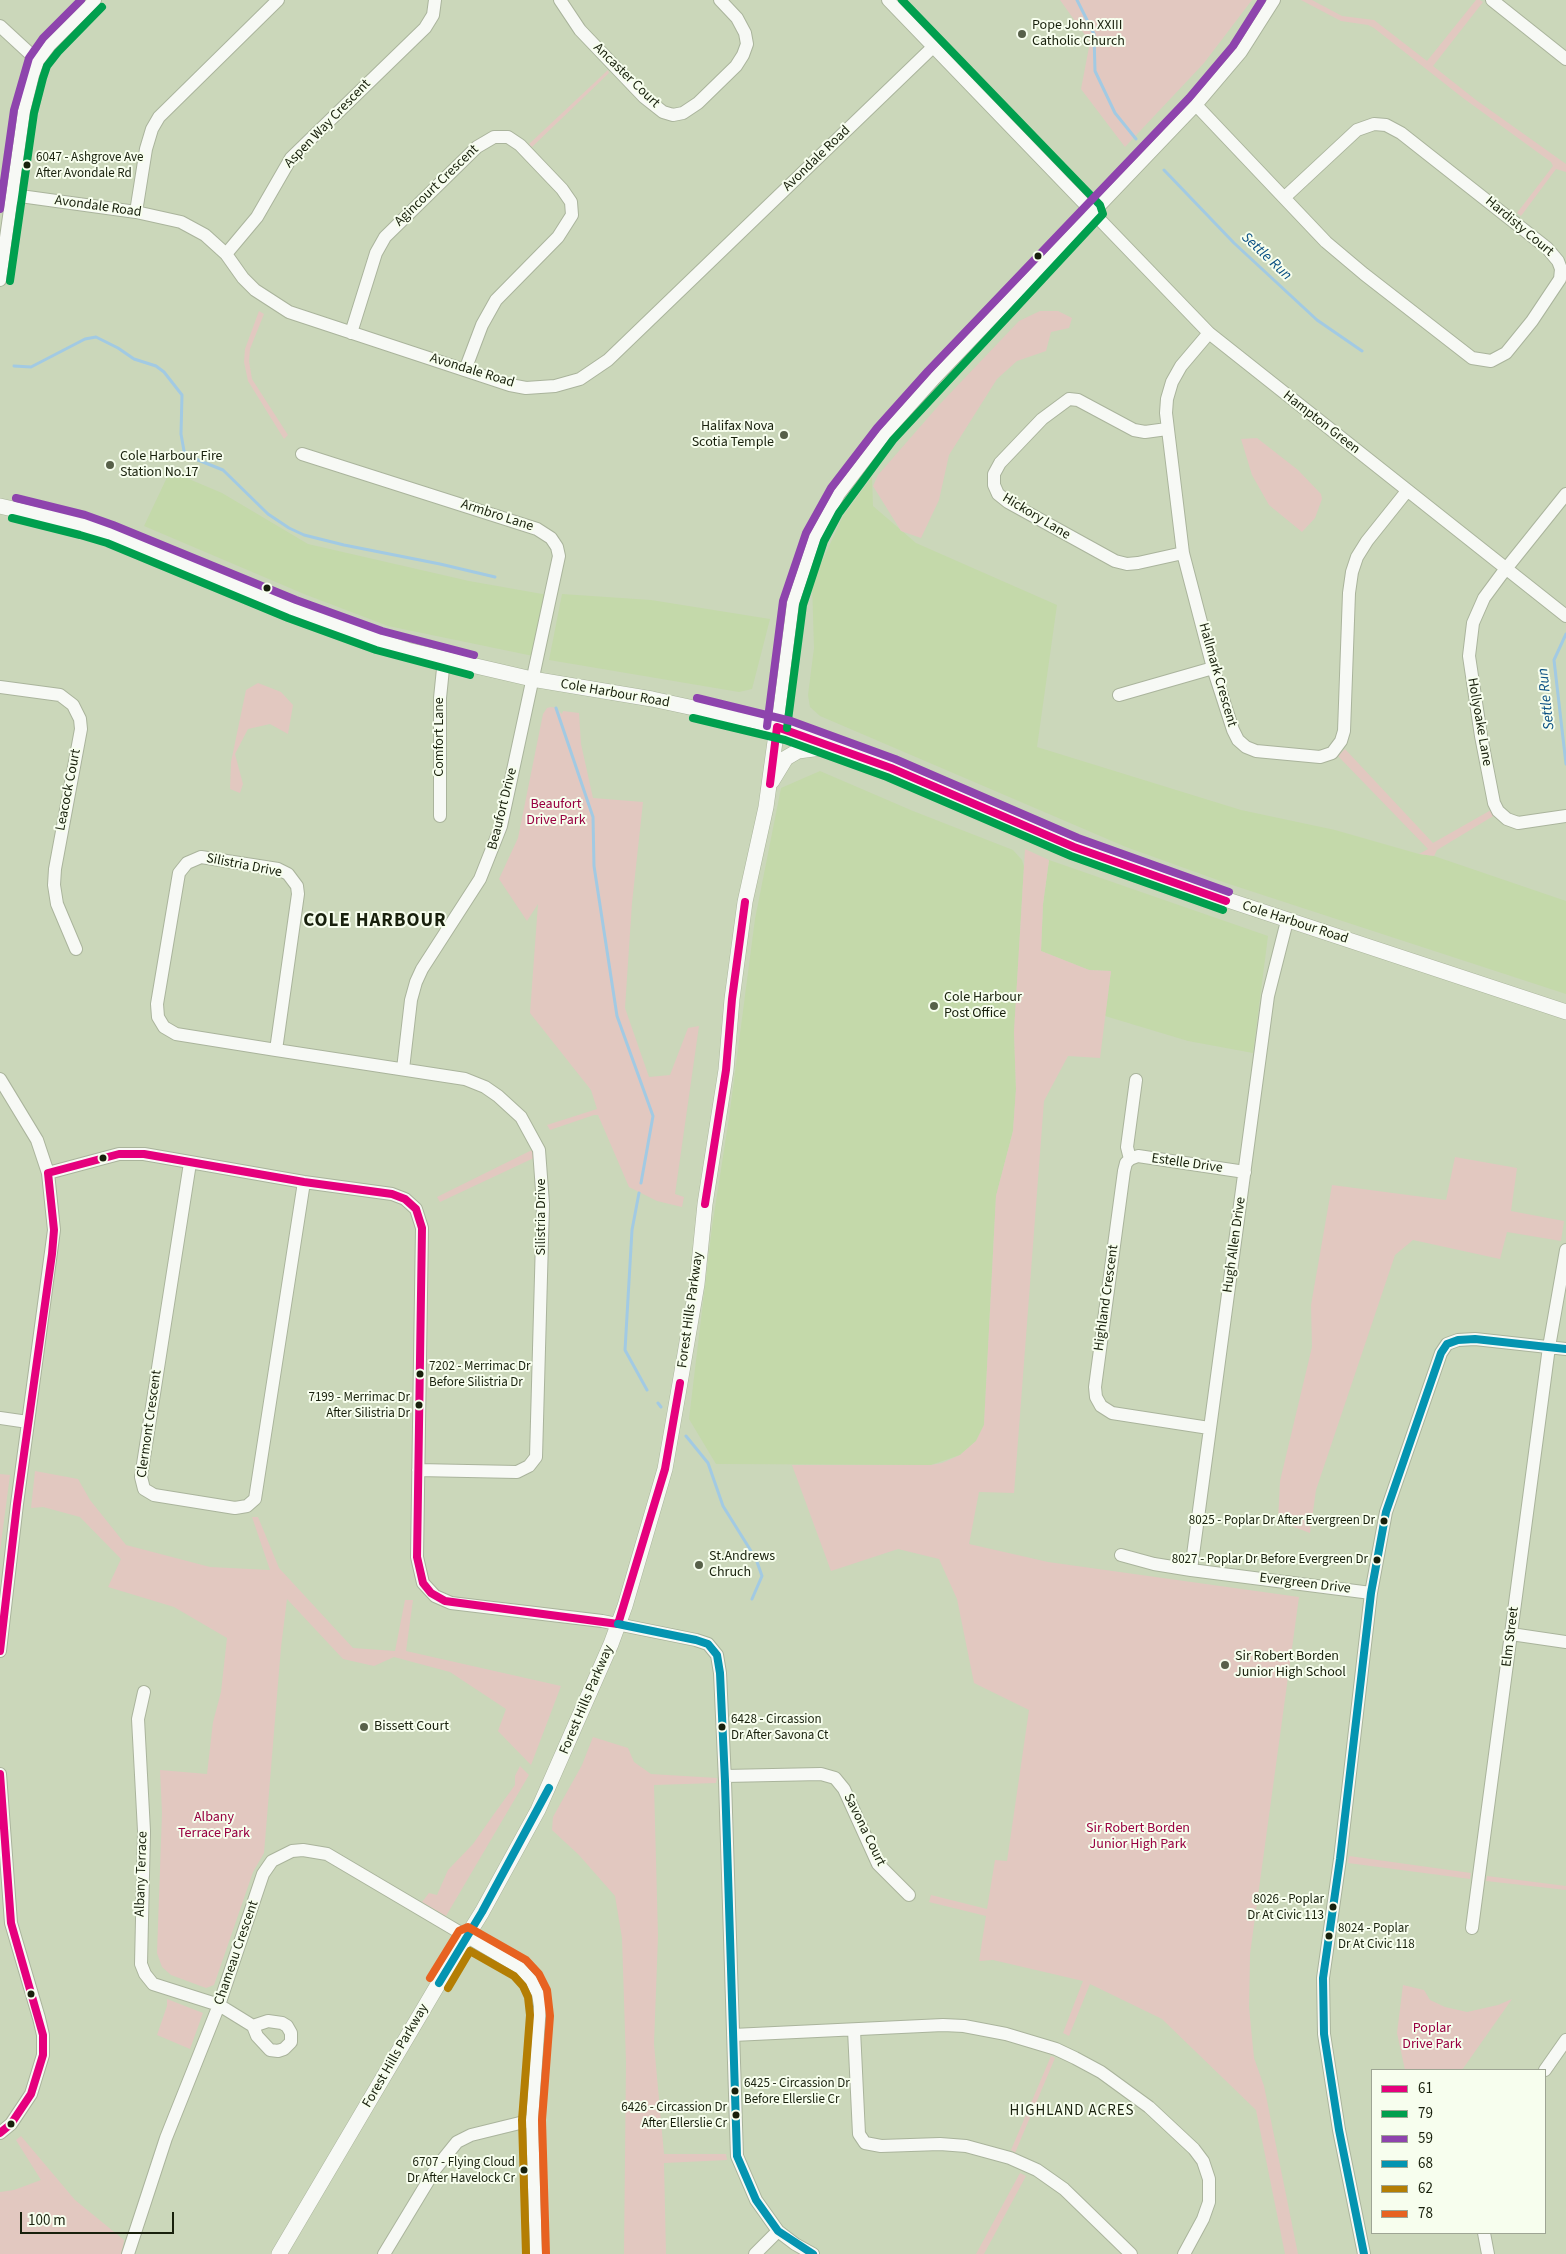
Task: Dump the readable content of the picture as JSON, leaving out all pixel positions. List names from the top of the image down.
{
  "streets": {
    "main road": ["Cole Harbour Road", "Forest Hills Parkway"],
    "street": [
      "Ancaster Court",
      "Aspen Way Crescent",
      "Avondale Road",
      "Agincourt Crescent",
      "Hardisty Court",
      "Hampton Green",
      "Armbro Lane",
      "Hickory Lane",
      "Hallmark Crescent",
      "Hollyoake Lane",
      "Comfort Lane",
      "Leacock Court",
      "Beaufort Drive",
      "Silistria Drive",
      "Estelle Drive",
      "Hugh Allen Drive",
      "Highland Crescent",
      "Clermont Crescent",
      "Evergreen Drive",
      "Elm Street",
      "Savona Court",
      "Albany Terrace",
      "Chameau Crescent"
    ]
  },
  "crossings": [
    ["Aspen Way Crescent", "Avondale Road"],
    ["Avondale Road", "Agincourt Crescent"],
    ["Avondale Road", "Hampton Green"],
    ["Hampton Green", "Hallmark Crescent"],
    ["Hampton Green", "Hollyoake Lane"],
    ["Armbro Lane", "Cole Harbour Road"],
    ["Armbro Lane", "Beaufort Drive"],
    ["Hickory Lane", "Hallmark Crescent"],
    ["Cole Harbour Road", "Comfort Lane"],
    ["Cole Harbour Road", "Beaufort Drive"],
    ["Cole Harbour Road", "Hugh Allen Drive"],
    ["Cole Harbour Road", "Forest Hills Parkway"],
    ["Beaufort Drive", "Silistria Drive"],
    ["Estelle Drive", "Hugh Allen Drive"],
    ["Estelle Drive", "Highland Crescent"],
    ["Hugh Allen Drive", "Highland Crescent"],
    ["Hugh Allen Drive", "Evergreen Drive"],
    ["Forest Hills Parkway", "Chameau Crescent"],
    ["Albany Terrace", "Chameau Crescent"]
  ],
  "districts": ["COLE HARBOUR", "HIGHLAND ACRES"],
  "water": ["Settle Run"],
  "parks": [
    "Beaufort Drive Park",
    "Albany Terrace Park",
    "Sir Robert Borden Junior High Park",
    "Poplar Drive Park"
  ],
  "places": [
    "Pope John XXIII Catholic Church",
    "6047 - Ashgrove Ave After Avondale Rd",
    "Halifax Nova Scotia Temple",
    "Cole Harbour Fire Station No.17",
    "Cole Harbour Post Office",
    "7202 - Merrimac Dr Before Silistria Dr",
    "7199 - Merrimac Dr After Silistria Dr",
    "8025 - Poplar Dr After Evergreen Dr",
    "8027 - Poplar Dr Before Evergreen Dr",
    "St.Andrews Chruch",
    "Sir Robert Borden Junior High School",
    "Bissett Court",
    "6428 - Circassion Dr After Savona Ct",
    "8026 - Poplar Dr At Civic 113",
    "8024 - Poplar Dr At Civic 118",
    "6425 - Circassion Dr Before Ellerslie Cr",
    "6426 - Circassion Dr After Ellerslie Cr",
    "6707 - Flying Cloud Dr After Havelock Cr"
  ],
  "lines": [
    "transit line 79",
    "transit line 59",
    "transit line 61",
    "transit line 68",
    "transit line 78",
    "transit line 62"
  ],
  "legend": [
    "61",
    "79",
    "59",
    "68",
    "62",
    "78"
  ],
  "scale_bar": "100 m"
}
